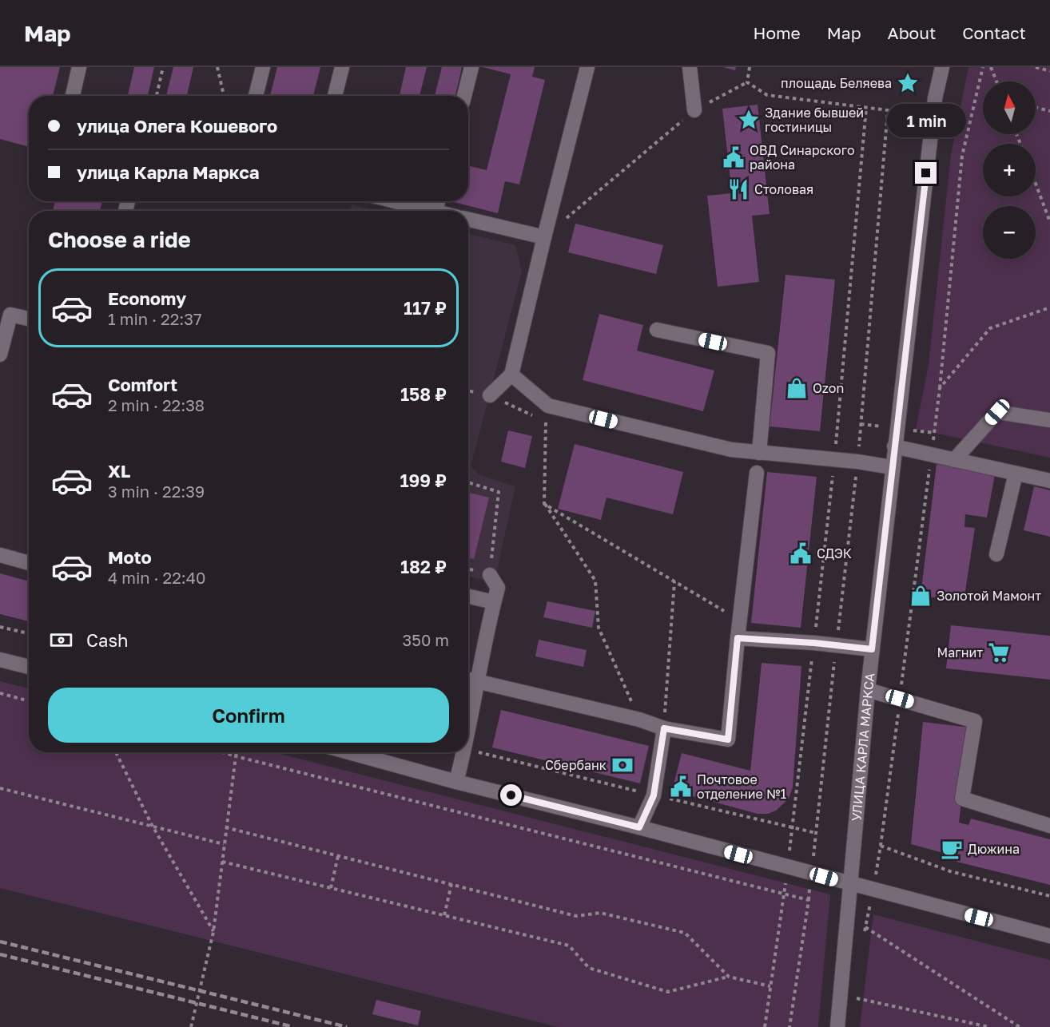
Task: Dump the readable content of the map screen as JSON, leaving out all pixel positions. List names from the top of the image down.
{
  "streets": {
    "street": ["УЛИЦА КАРЛА МАРКСА"]
  },
  "places": {
    "place": ["площадь Беляева", "Здание бывшей гостиницы"],
    "public building": ["ОВД Синарского района", "СДЭК", "Почтовое отделение №1"],
    "restaurant": ["Столовая"],
    "shop": ["Ozon", "Золотой Мамонт"],
    "supermarket": ["Магнит"],
    "bank": ["Сбербанк"],
    "cafe": ["Дюжина"]
  },
  "north": "top",
  "page": {
    "header": "Map",
    "nav": [
      "Home",
      "Map",
      "About",
      "Contact"
    ],
    "map_buttons": ["+", "−"],
    "banner": ["улица Олега Кошевого", "улица Карла Маркса"],
    "bubble": "1 min",
    "heading": "Choose a ride",
    "list": [
      {
        "name": "Economy",
        "note": "1 min · 22:37",
        "value": "117 ₽"
      },
      {
        "name": "Comfort",
        "note": "2 min · 22:38",
        "value": "158 ₽"
      },
      {
        "name": "XL",
        "note": "3 min · 22:39",
        "value": "199 ₽"
      },
      {
        "name": "Moto",
        "note": "4 min · 22:40",
        "value": "182 ₽"
      }
    ],
    "pay": ["Cash", "350 m"],
    "buttons": "Confirm"
  }
}
